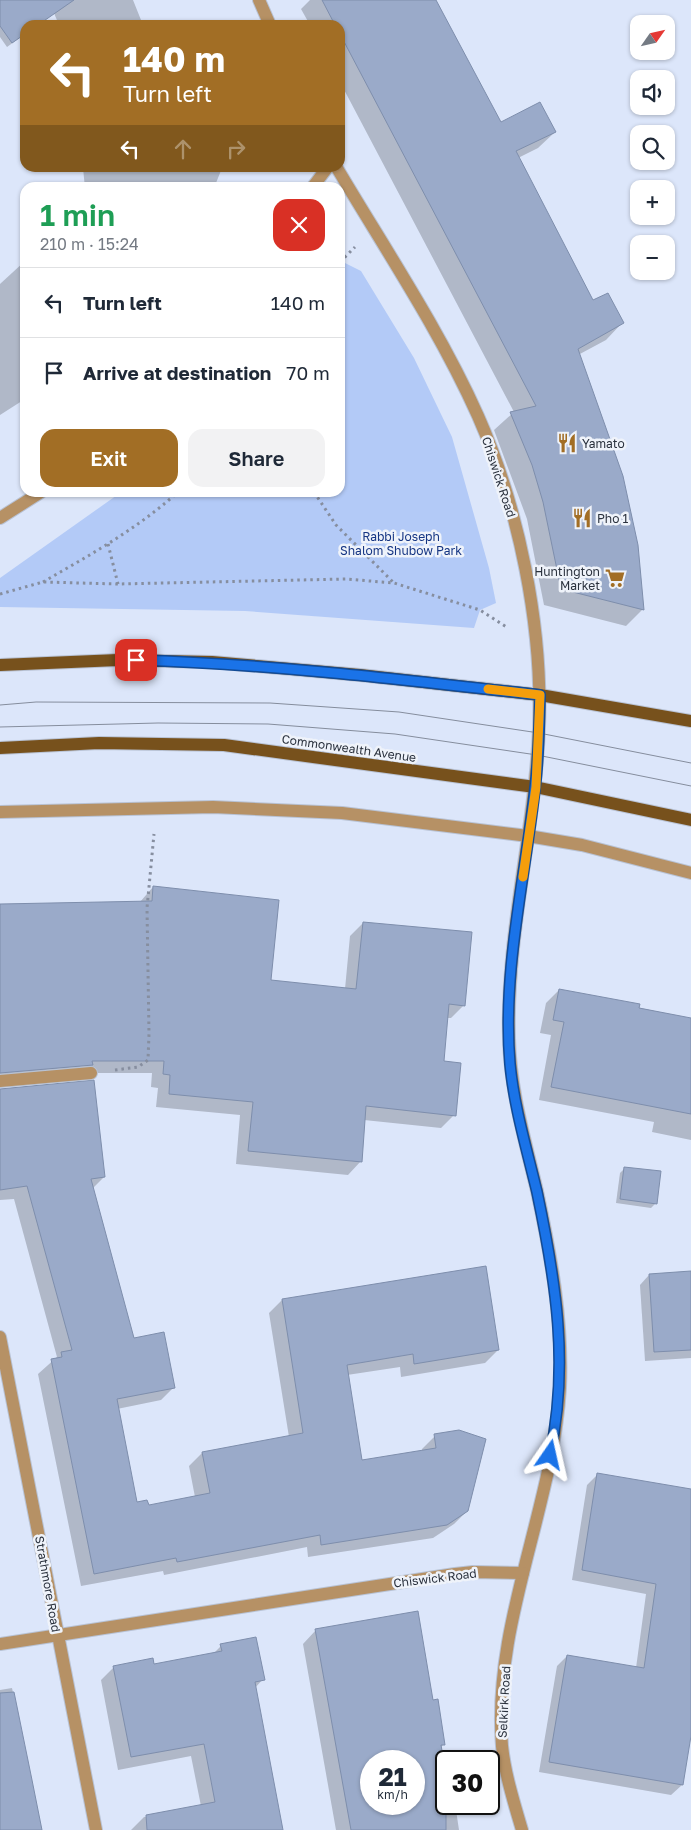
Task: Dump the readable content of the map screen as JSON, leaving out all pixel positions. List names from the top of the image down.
{
  "streets": {
    "main road": ["Commonwealth Avenue"],
    "street": ["Chiswick Road", "Strathmore Road", "Selkirk Road"]
  },
  "crossings": [
    ["Chiswick Road", "Commonwealth Avenue"],
    ["Chiswick Road", "Strathmore Road"],
    ["Chiswick Road", "Selkirk Road"]
  ],
  "parks": ["Rabbi Joseph Shalom Shubow Park"],
  "places": {
    "restaurant": ["Yamato", "Pho 1"],
    "supermarket": ["Huntington Market"]
  },
  "north": "top right",
  "page": {
    "map_buttons": ["+", "−"],
    "turn": ["140 m", "Turn left"],
    "heading": ["1 min", "210 m · 15:24"],
    "list": [
      {
        "name": "Turn left",
        "value": "140 m"
      },
      {
        "name": "Arrive at destination",
        "value": "70 m"
      }
    ],
    "buttons": ["Exit", "Share"],
    "speed": "21 km/h",
    "limit": "30"
  }
}
